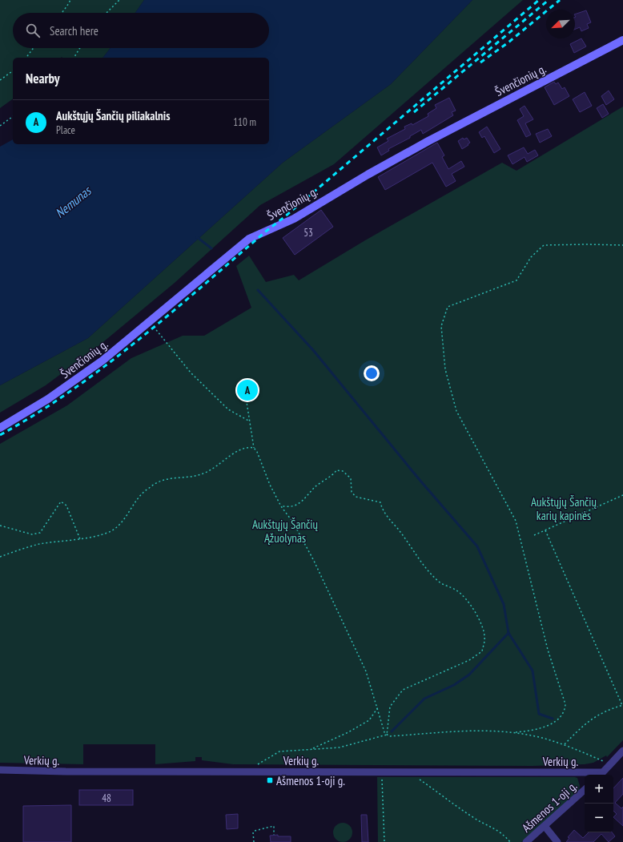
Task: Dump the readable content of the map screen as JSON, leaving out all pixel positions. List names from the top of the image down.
{
  "streets": {
    "street": ["Švenčionių g.", "Verkių g.", "Ašmenos 1-oji g."]
  },
  "water": ["Nemunas"],
  "parks": ["Aukštųjų Šančių karių kapinės", "Aukštųjų Šančių Ąžuolynas"],
  "places": {
    "transit": ["Ašmenos 1-oji g."]
  },
  "house_numbers": ["53", "48"],
  "north": "bottom left",
  "page": {
    "search": "Search here",
    "heading": "Nearby",
    "list": [
      {
        "mark": "A",
        "name": "Aukštųjų Šančių piliakalnis",
        "note": "Place",
        "value": "110 m"
      }
    ],
    "pins": "A",
    "map_buttons": ["+", "−"]
  }
}
